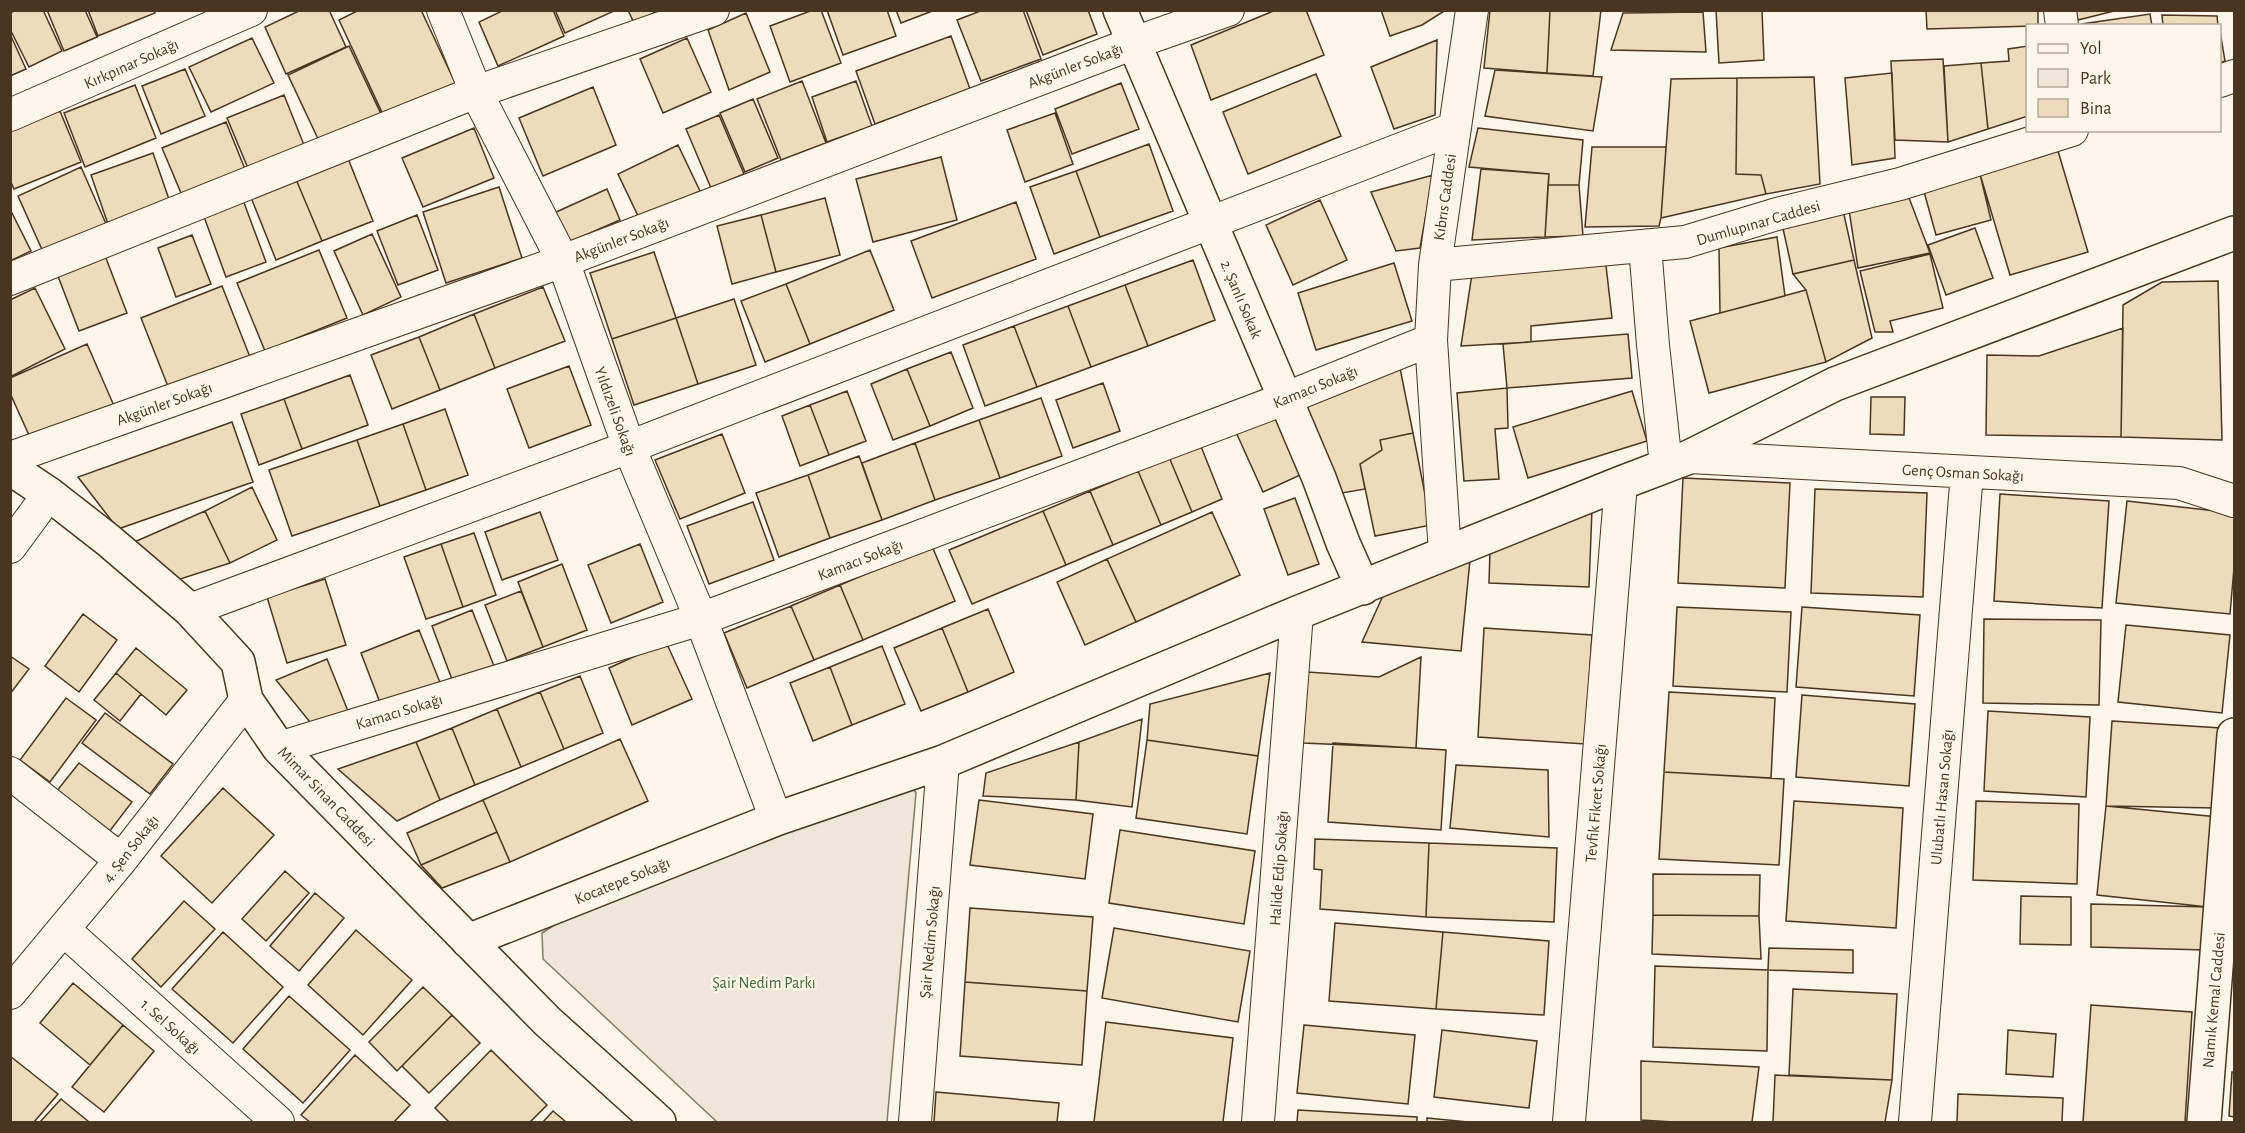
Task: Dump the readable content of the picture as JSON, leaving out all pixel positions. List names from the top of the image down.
{
  "streets": {
    "street": [
      "Kırkpınar Sokağı",
      "Akgünler Sokağı",
      "Kıbrıs Caddesi",
      "Dumlupınar Caddesi",
      "2. Şanlı Sokak",
      "Kamacı Sokağı",
      "Yıldızeli Sokağı",
      "Genç Osman Sokağı",
      "Mimar Sinan Caddesi",
      "Ulubatlı Hasan Sokağı",
      "Tevfik Fikret Sokağı",
      "4. Şen Sokağı",
      "Halide Edip Sokağı",
      "Kocatepe Sokağı",
      "Şair Nedim Sokağı",
      "Namık Kemal Caddesi",
      "1. Sel Sokağı"
    ]
  },
  "crossings": [
    ["Akgünler Sokağı", "2. Şanlı Sokak"],
    ["Akgünler Sokağı", "Yıldızeli Sokağı"],
    ["Kıbrıs Caddesi", "Dumlupınar Caddesi"],
    ["Kıbrıs Caddesi", "Kamacı Sokağı"],
    ["Kıbrıs Caddesi", "Kocatepe Sokağı"],
    ["2. Şanlı Sokak", "Kamacı Sokağı"],
    ["2. Şanlı Sokak", "Kocatepe Sokağı"],
    ["Kamacı Sokağı", "Yıldızeli Sokağı"],
    ["Kamacı Sokağı", "Mimar Sinan Caddesi"],
    ["Yıldızeli Sokağı", "Kocatepe Sokağı"],
    ["Genç Osman Sokağı", "Ulubatlı Hasan Sokağı"],
    ["Genç Osman Sokağı", "Kocatepe Sokağı"],
    ["Mimar Sinan Caddesi", "4. Şen Sokağı"],
    ["Mimar Sinan Caddesi", "Kocatepe Sokağı"],
    ["Tevfik Fikret Sokağı", "Kocatepe Sokağı"],
    ["4. Şen Sokağı", "1. Sel Sokağı"],
    ["Halide Edip Sokağı", "Kocatepe Sokağı"],
    ["Kocatepe Sokağı", "Şair Nedim Sokağı"]
  ],
  "parks": ["Şair Nedim Parkı"],
  "legend": ["Yol", "Park", "Bina"]
}
